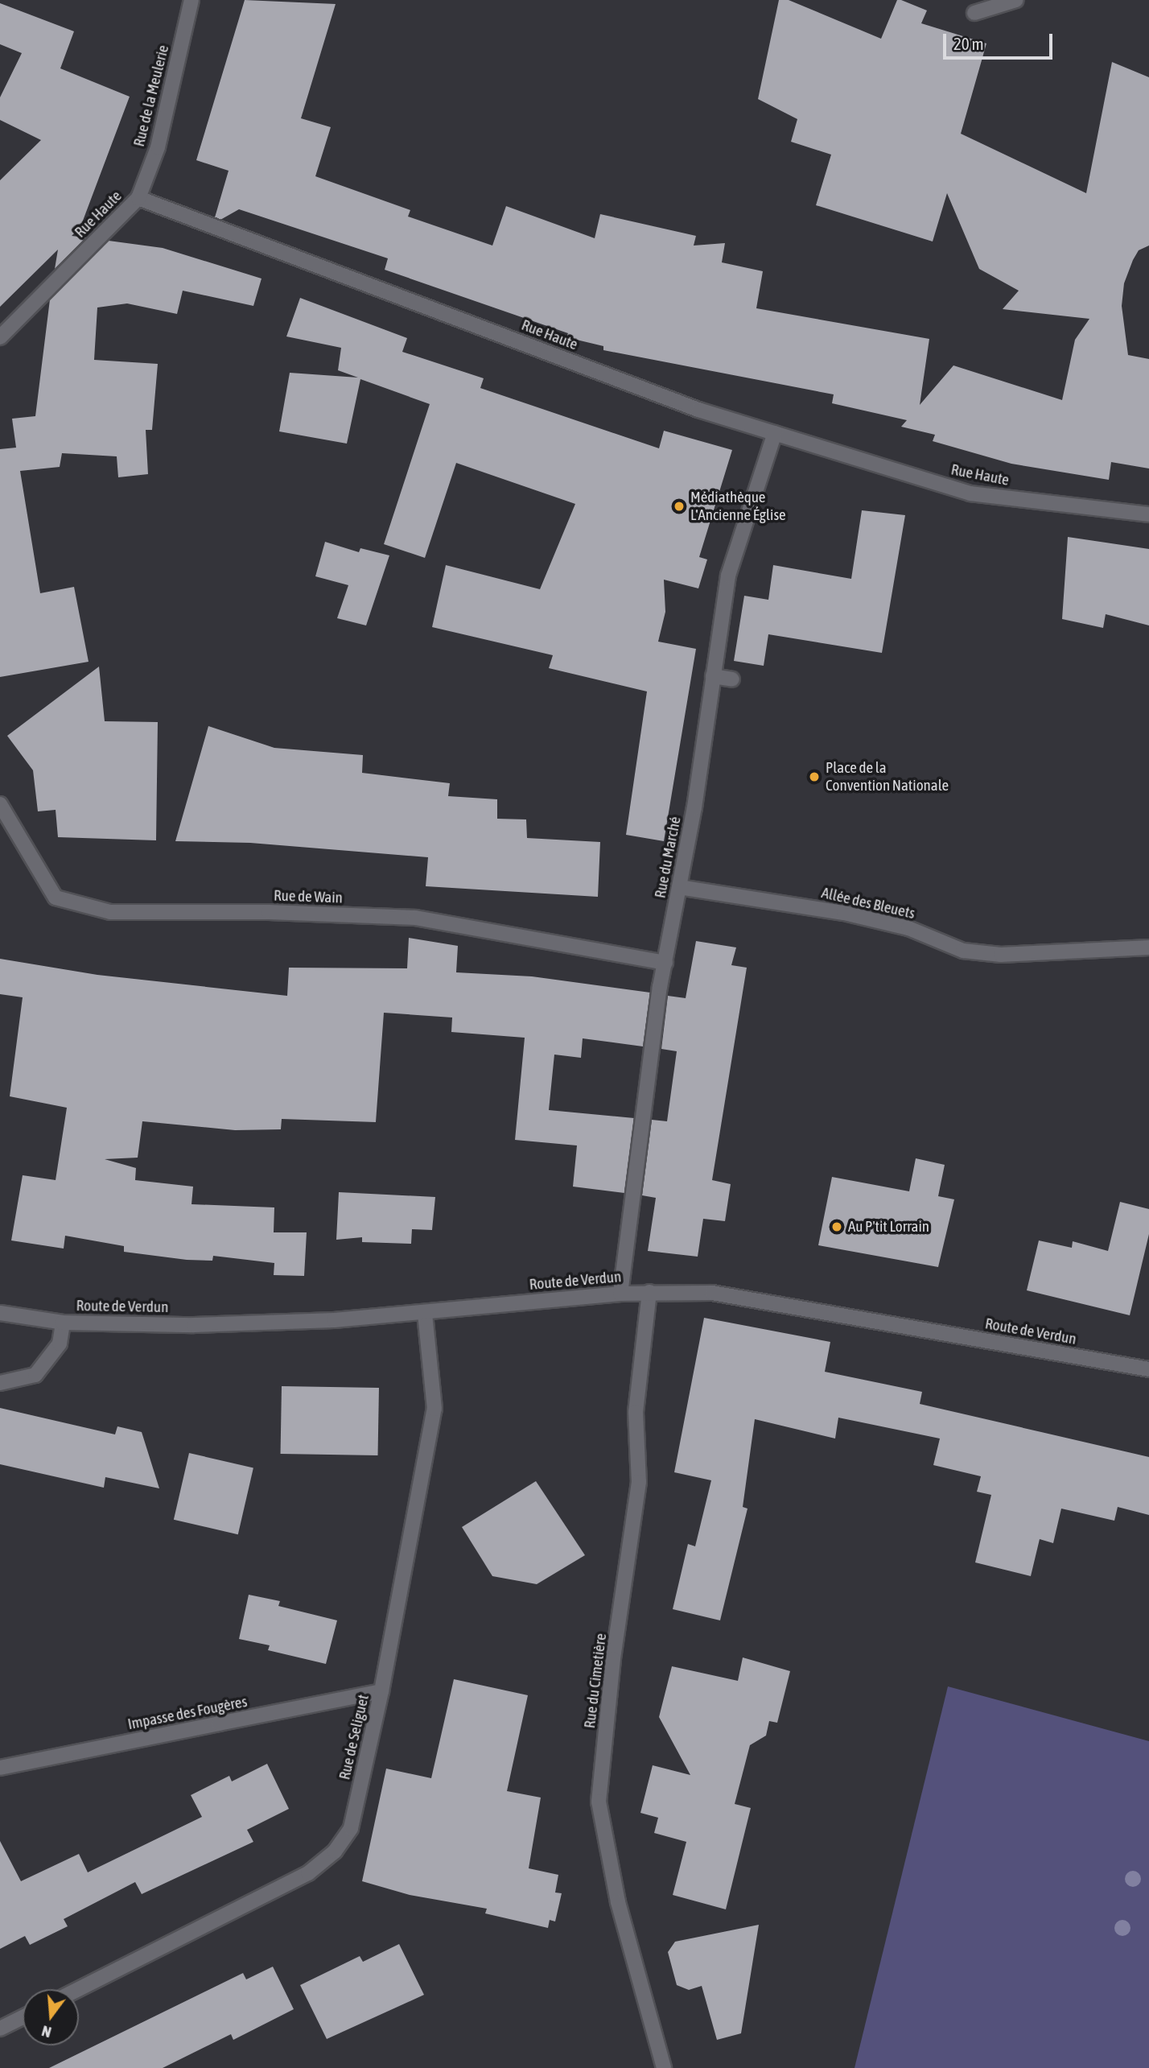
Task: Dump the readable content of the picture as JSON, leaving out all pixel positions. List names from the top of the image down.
{
  "streets": {
    "street": [
      "Rue de la Meulerie",
      "Rue Haute",
      "Rue du Marché",
      "Rue de Wain",
      "Allée des Bleuets",
      "Route de Verdun",
      "Rue du Cimetière",
      "Impasse des Fougères",
      "Rue de Seliguet"
    ]
  },
  "crossings": [
    ["Rue de la Meulerie", "Rue Haute"],
    ["Rue Haute", "Rue du Marché"],
    ["Rue du Marché", "Rue de Wain"],
    ["Rue du Marché", "Allée des Bleuets"],
    ["Rue du Marché", "Route de Verdun"],
    ["Route de Verdun", "Rue du Cimetière"],
    ["Route de Verdun", "Rue de Seliguet"],
    ["Impasse des Fougères", "Rue de Seliguet"]
  ],
  "places": ["Médiathèque L'Ancienne Église", "Place de la Convention Nationale", "Au P'tit Lorrain"],
  "scale_bar": "20 m",
  "north": "bottom"
}
